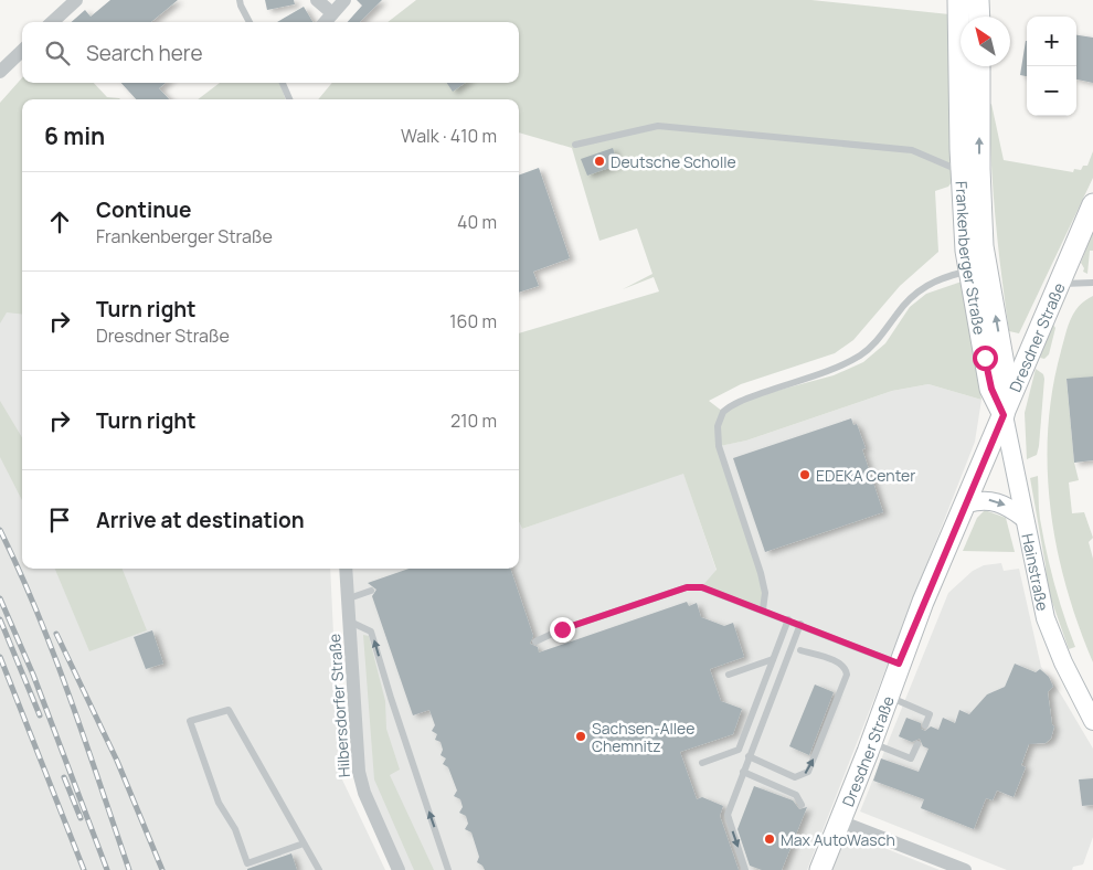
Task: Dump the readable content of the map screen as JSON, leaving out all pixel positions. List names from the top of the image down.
{
  "streets": {
    "main road": ["Frankenberger Straße", "Dresdner Straße", "Hainstraße"],
    "street": ["Hilbersdorfer Straße"]
  },
  "crossings": [
    ["Frankenberger Straße", "Dresdner Straße"],
    ["Frankenberger Straße", "Hainstraße"],
    ["Dresdner Straße", "Hainstraße"]
  ],
  "places": [
    "Deutsche Scholle",
    "EDEKA Center",
    "Sachsen-Allee Chemnitz",
    "Max AutoWasch"
  ],
  "north": "top left",
  "page": {
    "map_buttons": ["+", "−"],
    "search": "Search here",
    "heading": ["6 min", "Walk · 410 m"],
    "list": [
      ["Continue", "Frankenberger Straße", "40 m"],
      ["Turn right", "Dresdner Straße", "160 m"],
      ["Turn right", "210 m"],
      "Arrive at destination"
    ]
  }
}
